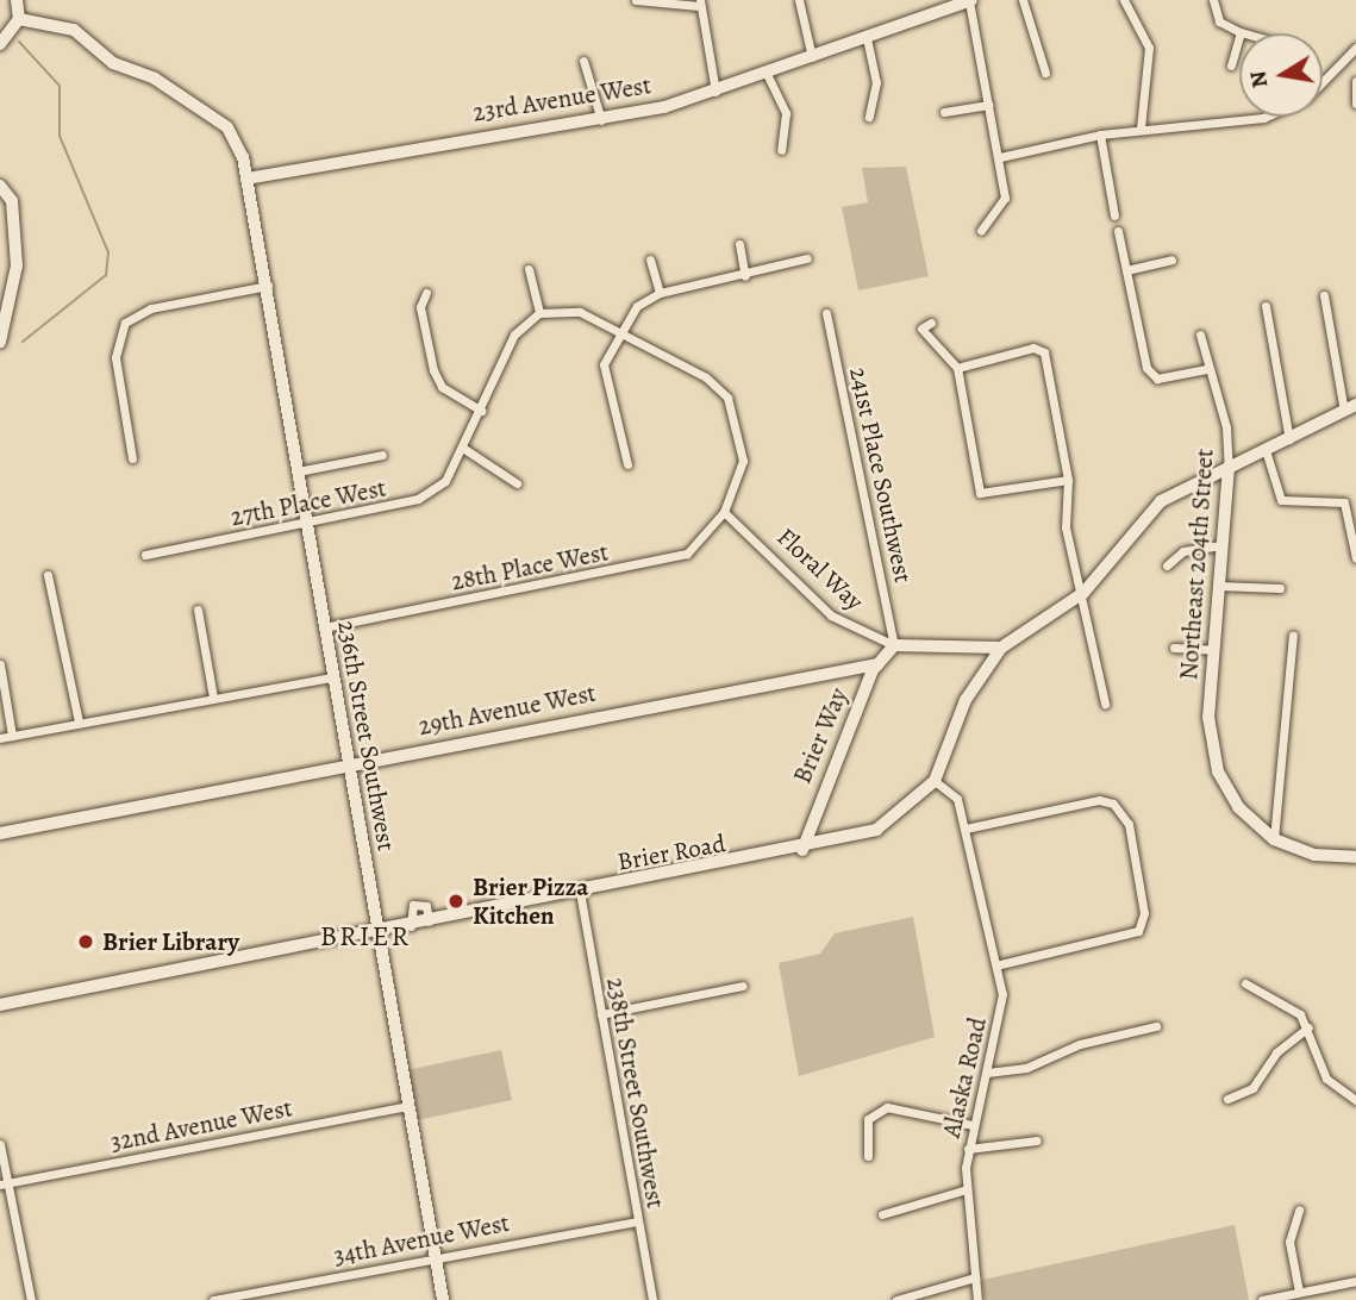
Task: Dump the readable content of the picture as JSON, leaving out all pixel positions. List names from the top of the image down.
{
  "streets": {
    "street": [
      "23rd Avenue West",
      "241st Place Southwest",
      "27th Place West",
      "Northeast 204th Street",
      "28th Place West",
      "Floral Way",
      "29th Avenue West",
      "236th Street Southwest",
      "Brier Way",
      "Brier Road",
      "Alaska Road",
      "238th Street Southwest",
      "32nd Avenue West",
      "34th Avenue West"
    ]
  },
  "crossings": [
    ["23rd Avenue West", "236th Street Southwest"],
    ["241st Place Southwest", "Floral Way"],
    ["241st Place Southwest", "Brier Way"],
    ["27th Place West", "236th Street Southwest"],
    ["Northeast 204th Street", "Brier Road"],
    ["28th Place West", "Floral Way"],
    ["28th Place West", "236th Street Southwest"],
    ["Floral Way", "Brier Way"],
    ["29th Avenue West", "236th Street Southwest"],
    ["29th Avenue West", "Brier Way"],
    ["236th Street Southwest", "Brier Road"],
    ["236th Street Southwest", "32nd Avenue West"],
    ["236th Street Southwest", "34th Avenue West"],
    ["Brier Way", "Brier Road"],
    ["Brier Road", "Alaska Road"],
    ["Brier Road", "238th Street Southwest"],
    ["238th Street Southwest", "34th Avenue West"]
  ],
  "districts": ["BRIER"],
  "places": ["Brier Pizza Kitchen", "Brier Library"],
  "north": "left"
}
